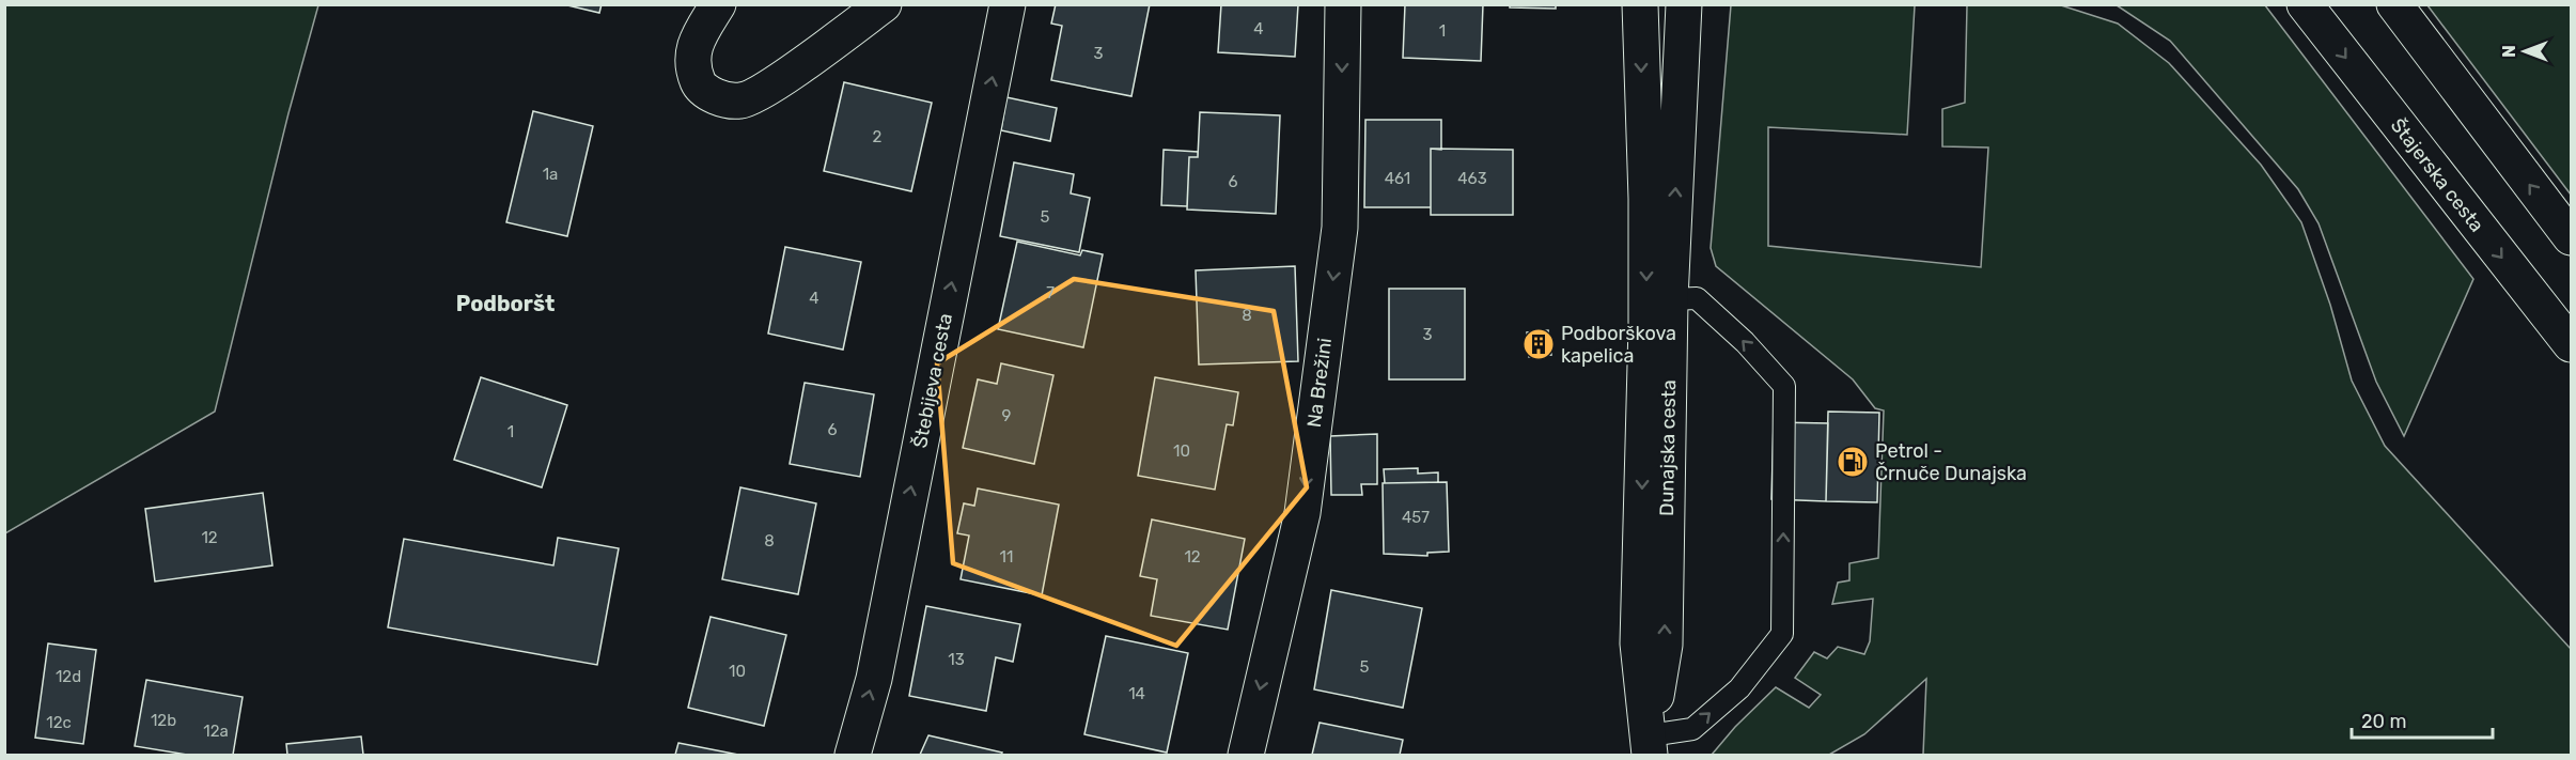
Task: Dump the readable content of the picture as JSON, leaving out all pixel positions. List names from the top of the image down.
{
  "streets": {
    "main road": [
      "Štajerska cesta",
      "Štebijeva cesta",
      "Na Brežini",
      "Dunajska cesta"
    ]
  },
  "one_way": ["Štebijeva cesta", "Na Brežini"],
  "districts": ["Podboršt"],
  "places": {
    "building": ["Podborškova kapelica"],
    "fuel station": ["Petrol - Črnuče Dunajska"]
  },
  "house_numbers": [
    "4",
    "1",
    "3",
    "2",
    "1a",
    "461",
    "463",
    "6",
    "5",
    "7",
    "4",
    "8",
    "3",
    "9",
    "6",
    "1",
    "10",
    "457",
    "12",
    "8",
    "11",
    "12",
    "13",
    "5",
    "10",
    "12d",
    "14",
    "12b",
    "12c",
    "12a"
  ],
  "scale_bar": "20 m",
  "north": "left"
}
